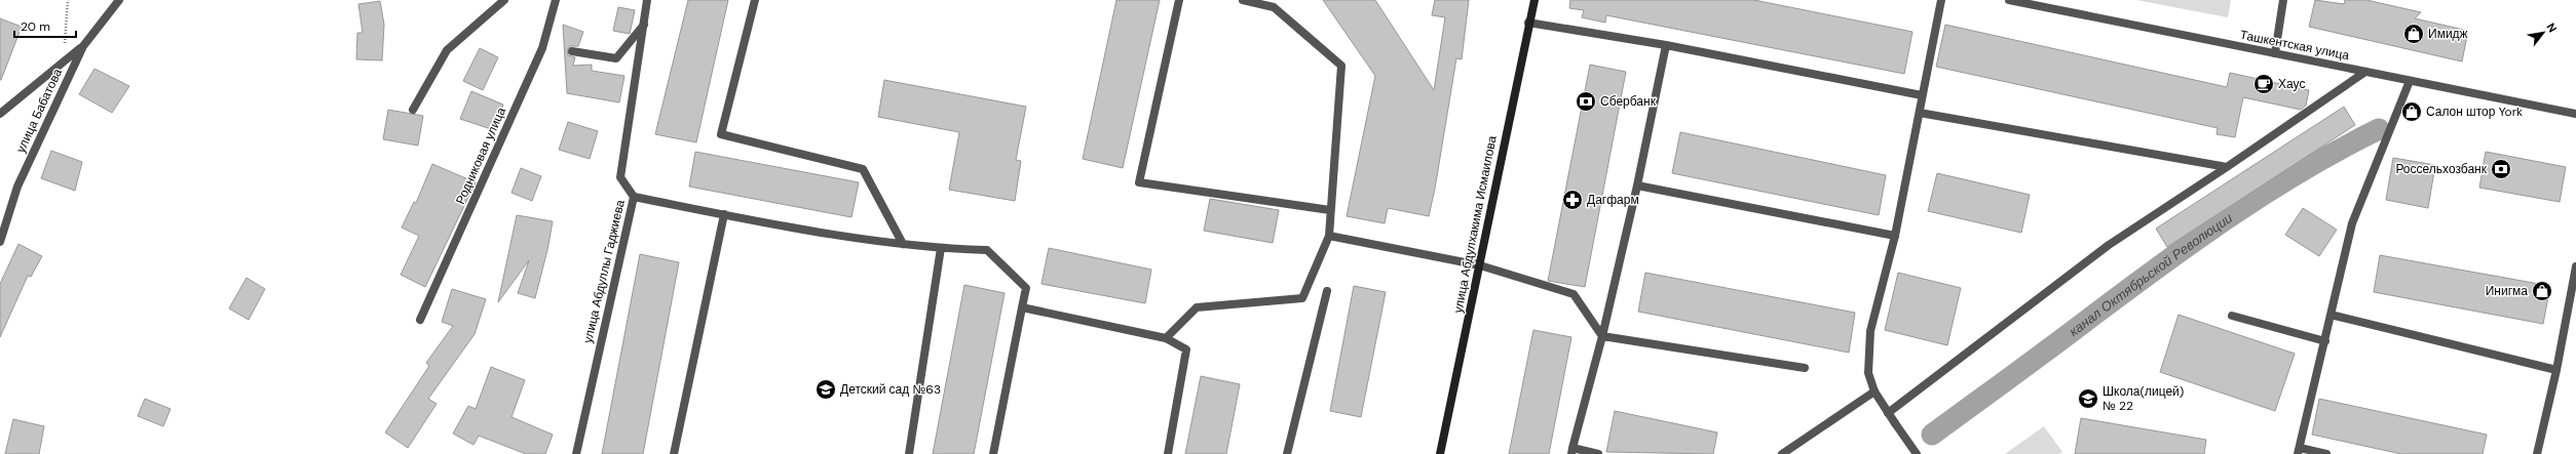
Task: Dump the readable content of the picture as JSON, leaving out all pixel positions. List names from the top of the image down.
{
  "streets": {
    "main road": ["улица Абдулхакима Исмаилова"],
    "street": [
      "Ташкентская улица",
      "улица Бабатова",
      "Родниковая улица",
      "улица Абдуллы Гаджиева"
    ]
  },
  "water": ["канал Октябрьской Революции"],
  "places": {
    "shop": ["Имидж", "Салон штор York", "Инигма"],
    "cafe": ["Хаус"],
    "bank": ["Сбербанк", "Россельхозбанк"],
    "pharmacy": ["Дагфарм"],
    "school or university": ["Детский сад №63", "Школа(лицей) № 22"]
  },
  "scale_bar": "20 m",
  "north": "top right"
}
